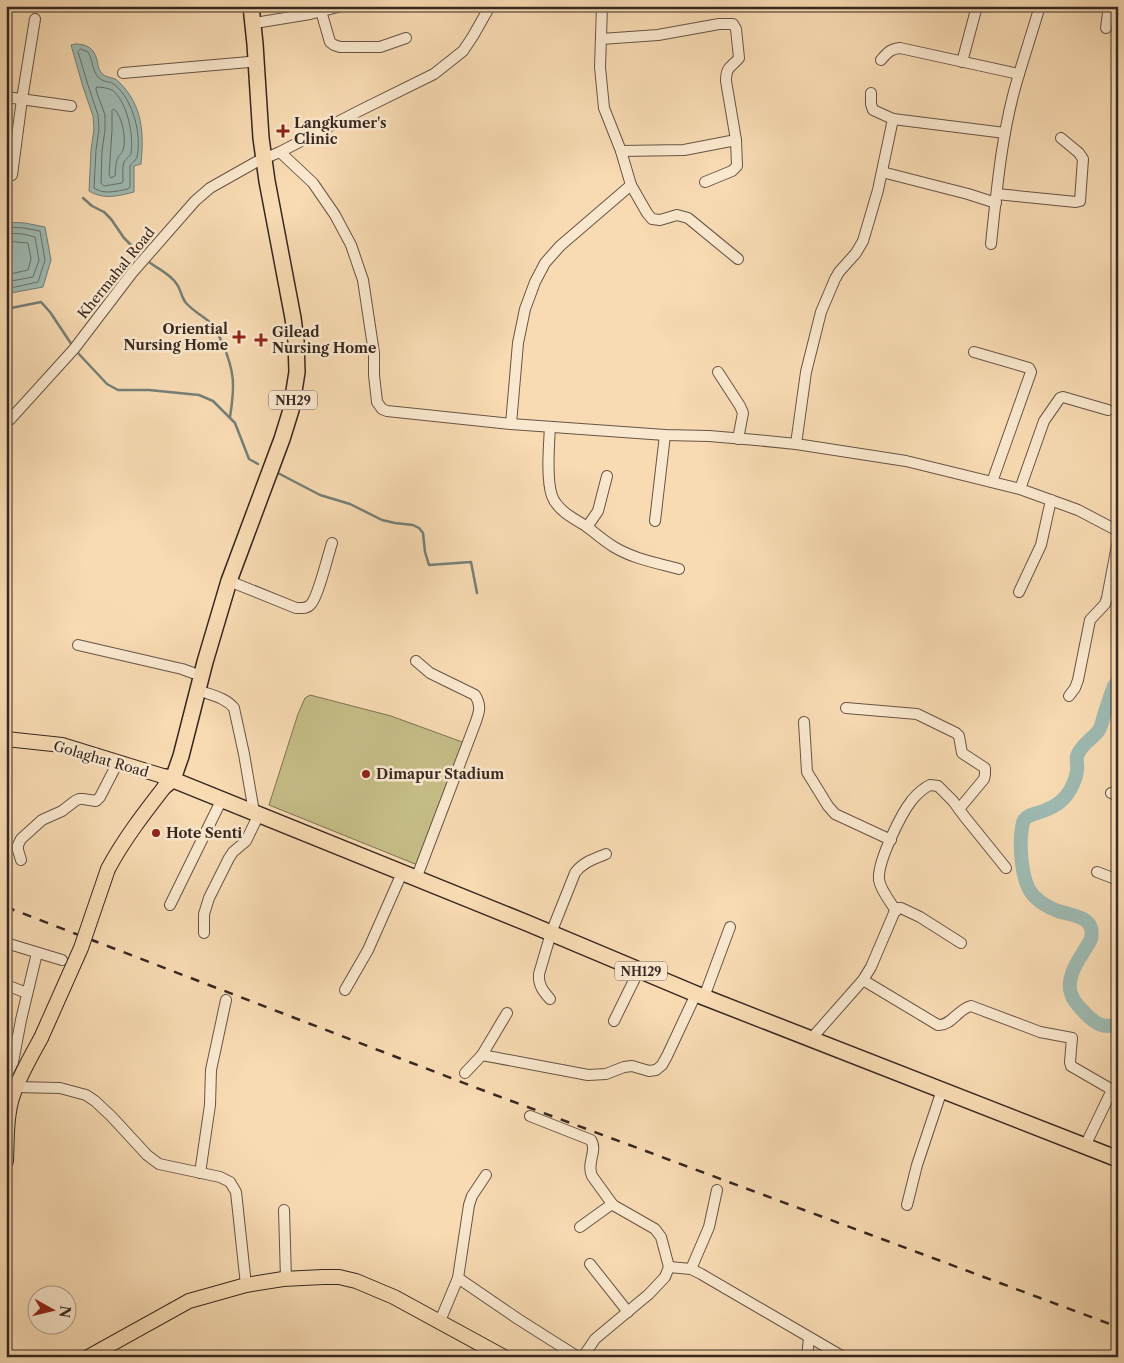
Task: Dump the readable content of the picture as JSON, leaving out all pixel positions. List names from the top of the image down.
{
  "streets": {
    "highway": ["NH29", "NH129"],
    "main road": ["Golaghat Road"],
    "street": ["Khermahal Road"]
  },
  "crossings": [
    ["Khermahal Road", "NH29"],
    ["NH29", "Golaghat Road"],
    ["NH29", "NH129"],
    ["Golaghat Road", "NH129"]
  ],
  "places": {
    "health": ["Langkumer's Clinic", "Oriential Nursing Home", "Gilead Nursing Home"],
    "other": ["Dimapur Stadium", "Hote Senti"]
  },
  "north": "right"
}
